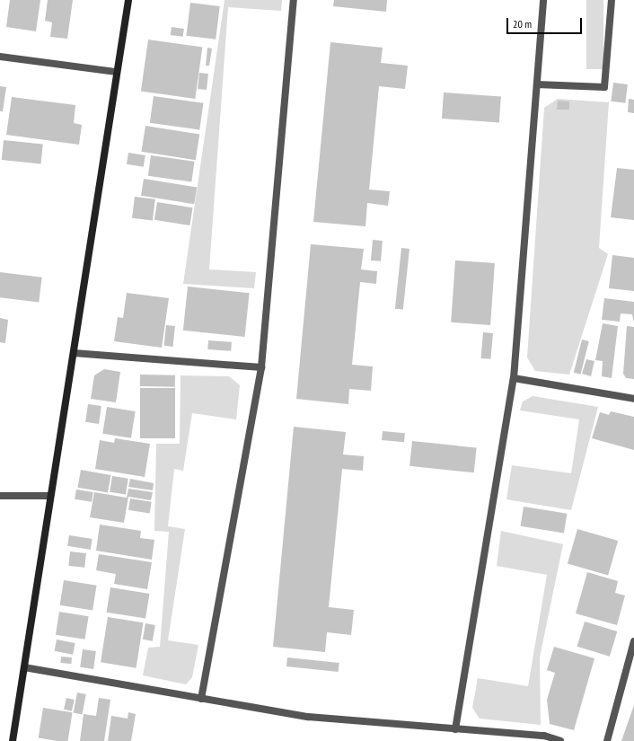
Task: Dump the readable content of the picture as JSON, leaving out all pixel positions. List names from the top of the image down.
{
  "scale_bar": "20 m"
}
